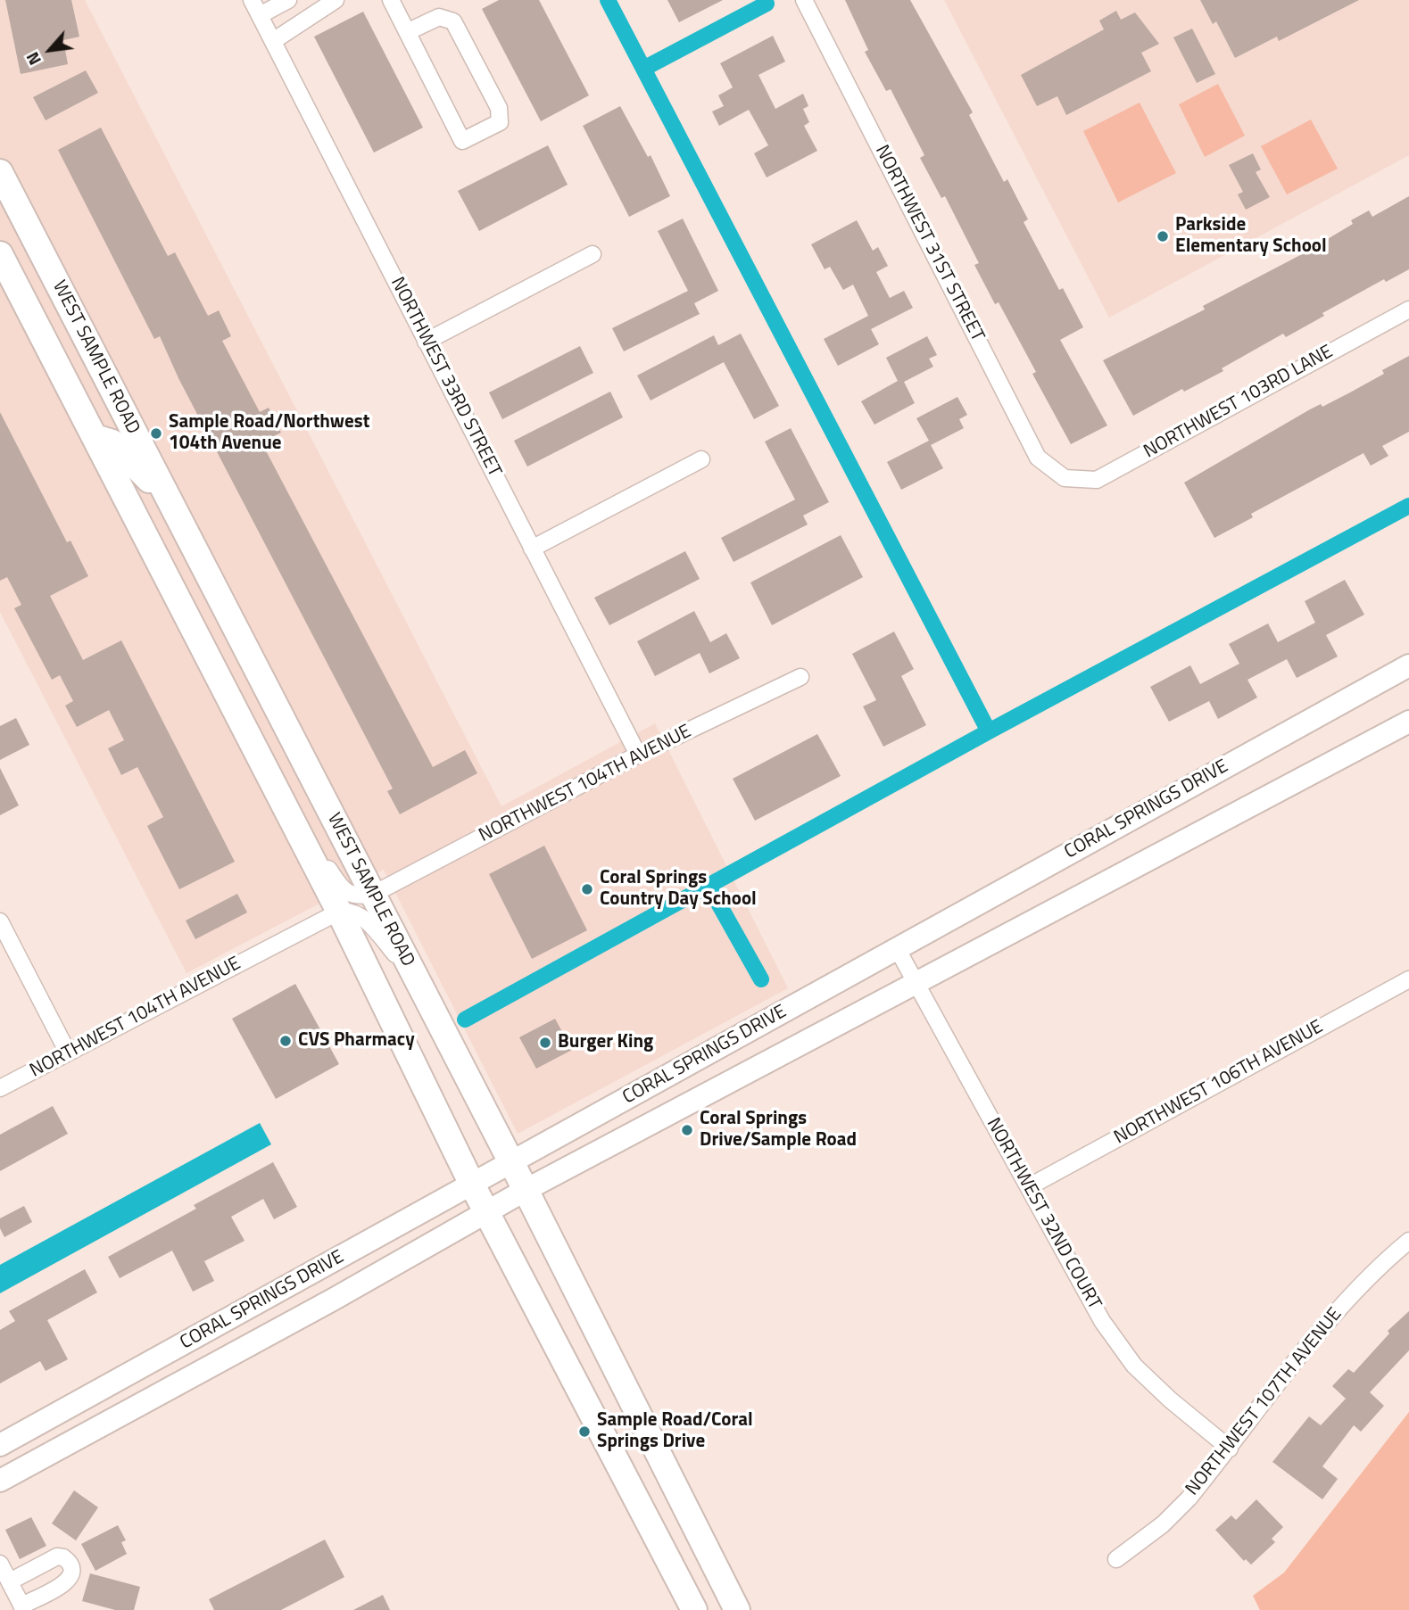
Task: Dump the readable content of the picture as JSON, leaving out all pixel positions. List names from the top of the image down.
{
  "streets": {
    "main road": ["WEST SAMPLE ROAD", "CORAL SPRINGS DRIVE"],
    "street": [
      "NORTHWEST 31ST STREET",
      "NORTHWEST 33RD STREET",
      "NORTHWEST 103RD LANE",
      "NORTHWEST 104TH AVENUE",
      "NORTHWEST 106TH AVENUE",
      "NORTHWEST 32ND COURT",
      "NORTHWEST 107TH AVENUE"
    ]
  },
  "crossings": [
    ["NORTHWEST 31ST STREET", "NORTHWEST 103RD LANE"],
    ["WEST SAMPLE ROAD", "NORTHWEST 104TH AVENUE"],
    ["WEST SAMPLE ROAD", "CORAL SPRINGS DRIVE"],
    ["NORTHWEST 33RD STREET", "NORTHWEST 104TH AVENUE"],
    ["CORAL SPRINGS DRIVE", "NORTHWEST 32ND COURT"],
    ["NORTHWEST 106TH AVENUE", "NORTHWEST 32ND COURT"],
    ["NORTHWEST 32ND COURT", "NORTHWEST 107TH AVENUE"]
  ],
  "places": [
    "Parkside Elementary School",
    "Sample Road/Northwest 104th Avenue",
    "Coral Springs Country Day School",
    "CVS Pharmacy",
    "Burger King",
    "Coral Springs Drive/Sample Road",
    "Sample Road/Coral Springs Drive"
  ],
  "north": "bottom left"
}
